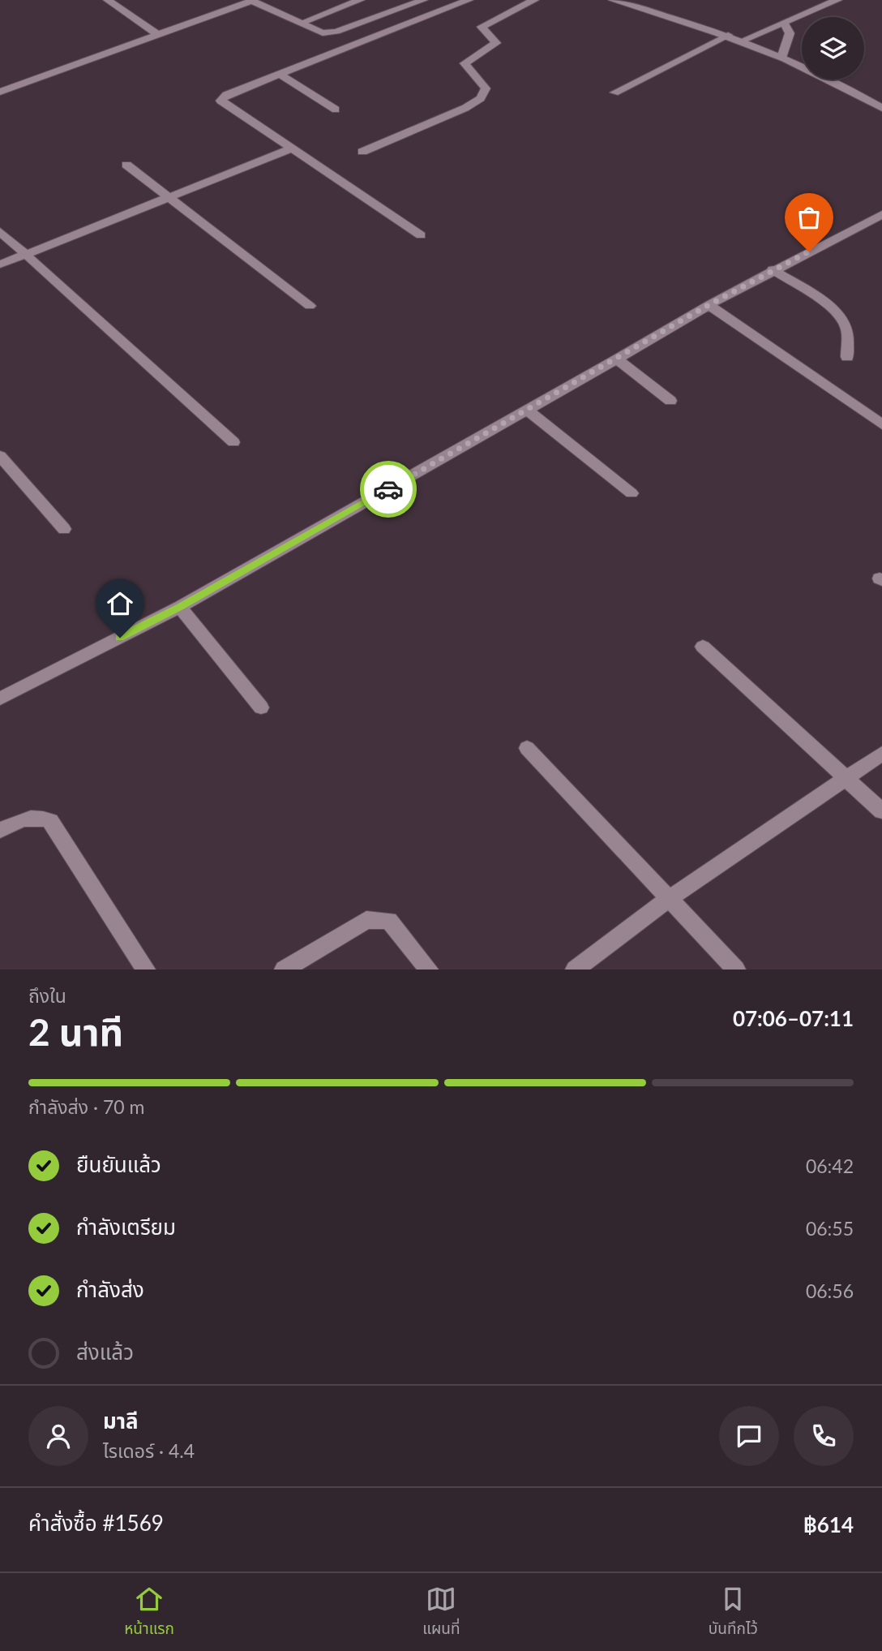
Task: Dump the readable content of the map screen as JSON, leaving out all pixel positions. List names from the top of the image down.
{
  "page": {
    "heading": ["2 นาที", "ถึงใน", "07:06–07:11"],
    "panel": [
      "มาลี",
      "ไรเดอร์ · 4.4",
      "คำสั่งซื้อ #1569",
      "฿614"
    ],
    "bar": "กำลังส่ง · 70 m",
    "list": [
      ["ยืนยันแล้ว", "06:42"],
      ["กำลังเตรียม", "06:55"],
      ["กำลังส่ง", "06:56"],
      "ส่งแล้ว"
    ],
    "tabs": ["หน้าแรก", "แผนที่", "บันทึกไว้"]
  }
}
